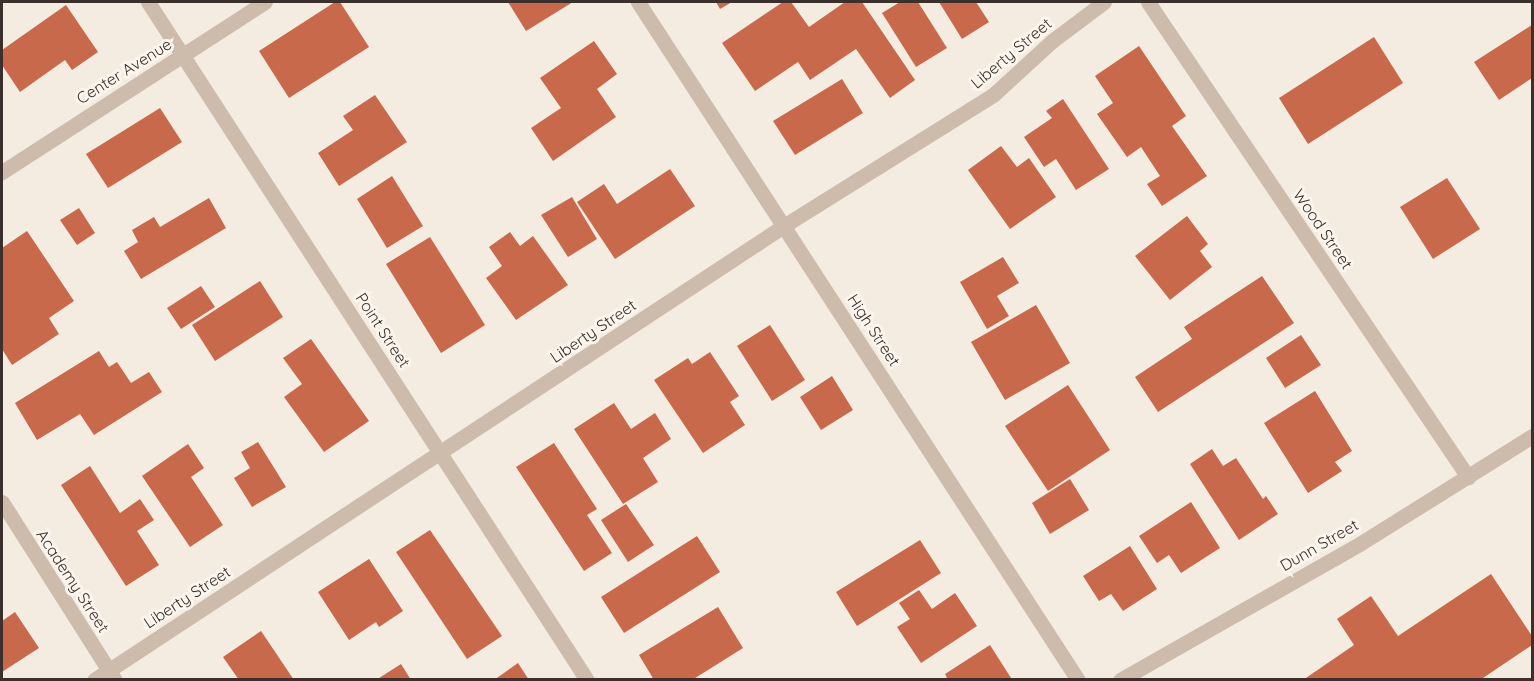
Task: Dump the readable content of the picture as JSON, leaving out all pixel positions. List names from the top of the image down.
{
  "streets": {
    "street": [
      "Liberty Street",
      "Center Avenue",
      "Wood Street",
      "Point Street",
      "High Street",
      "Dunn Street",
      "Academy Street"
    ]
  },
  "crossings": [
    ["Liberty Street", "Point Street"],
    ["Liberty Street", "High Street"],
    ["Liberty Street", "Academy Street"],
    ["Center Avenue", "Point Street"],
    ["Wood Street", "Dunn Street"]
  ]
}
